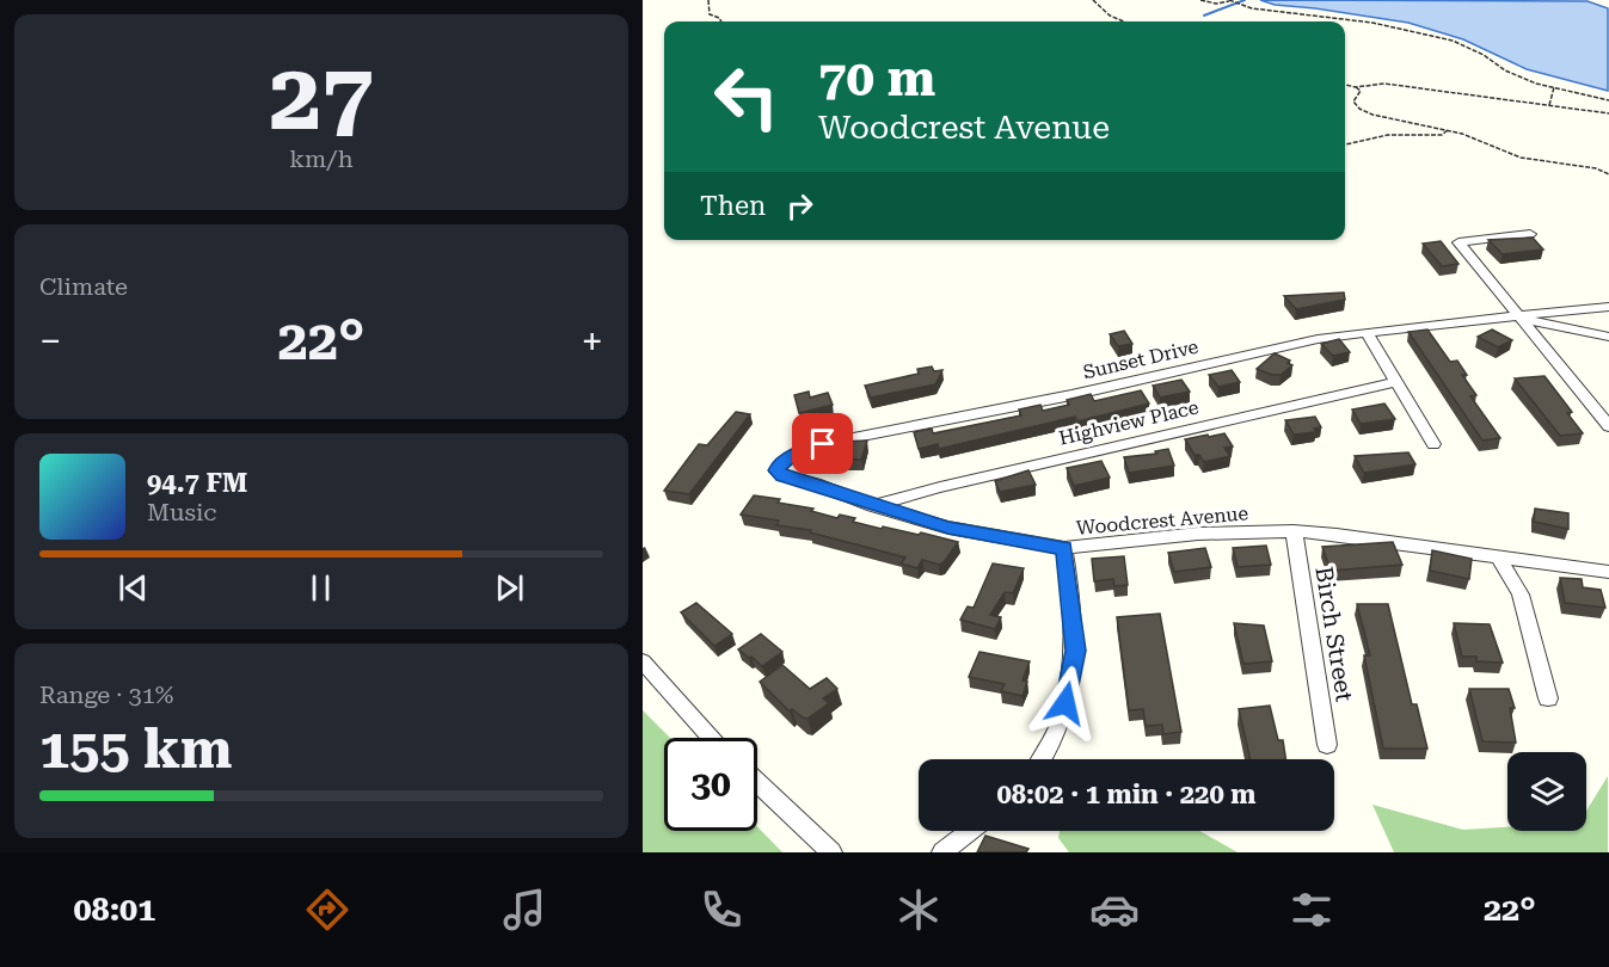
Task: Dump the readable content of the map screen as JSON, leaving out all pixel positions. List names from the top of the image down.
{
  "streets": {
    "street": [
      "Sunset Drive",
      "Highview Place",
      "Woodcrest Avenue",
      "Birch Street"
    ]
  },
  "crossings": [
    ["Sunset Drive", "Woodcrest Avenue"],
    ["Highview Place", "Woodcrest Avenue"],
    ["Woodcrest Avenue", "Birch Street"]
  ],
  "page": {
    "tile": [
      ["27", "km/h"],
      "Climate",
      ["Range · 31%", "155 km"]
    ],
    "turn": ["70 m", "Woodcrest Avenue"],
    "then": "Then",
    "heat": ["−", "22°", "+"],
    "song": ["94.7 FM", "Music"],
    "limit": "30",
    "trip": "08:02 · 1 min · 220 m",
    "tabs": ["08:01", "22°"]
  }
}
